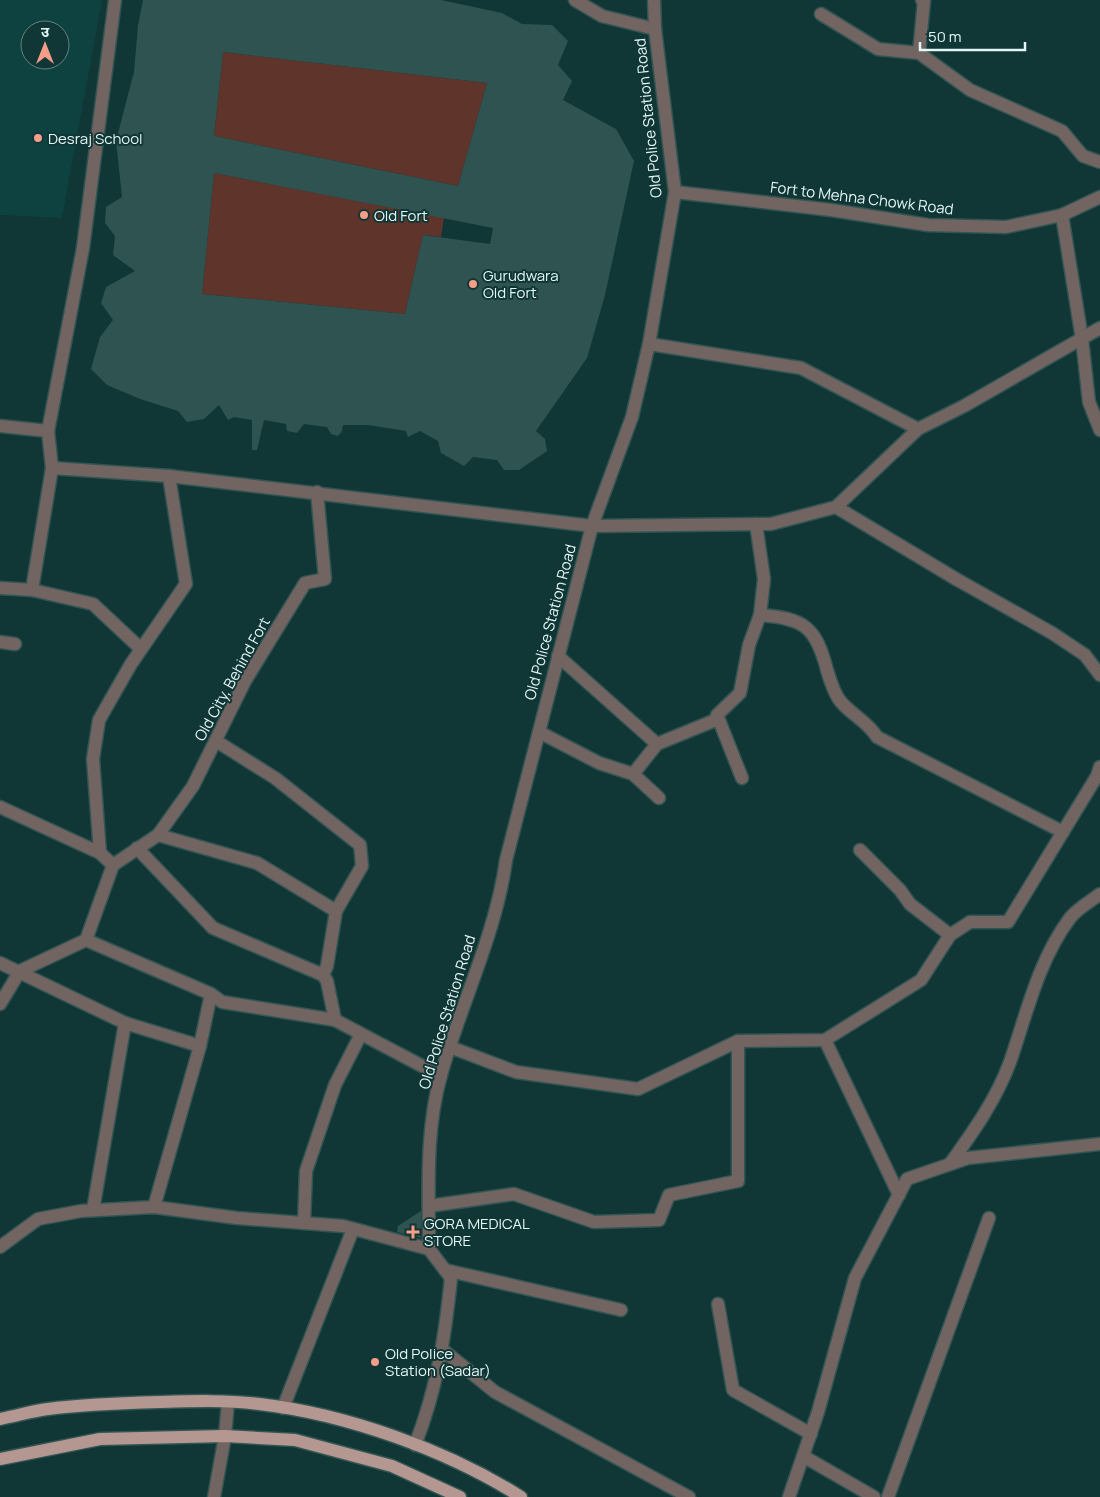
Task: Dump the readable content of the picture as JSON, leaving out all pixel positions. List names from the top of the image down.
{
  "streets": {
    "street": ["Old Police Station Road", "Fort to Mehna Chowk Road", "Old City, Behind Fort"]
  },
  "crossings": [
    ["Old Police Station Road", "Fort to Mehna Chowk Road"]
  ],
  "places": {
    "other": [
      "Desraj School",
      "Old Fort",
      "Gurudwara Old Fort",
      "Old Police Station (Sadar)"
    ],
    "health": ["GORA MEDICAL STORE"]
  },
  "scale_bar": "50 m",
  "north": "top"
}
